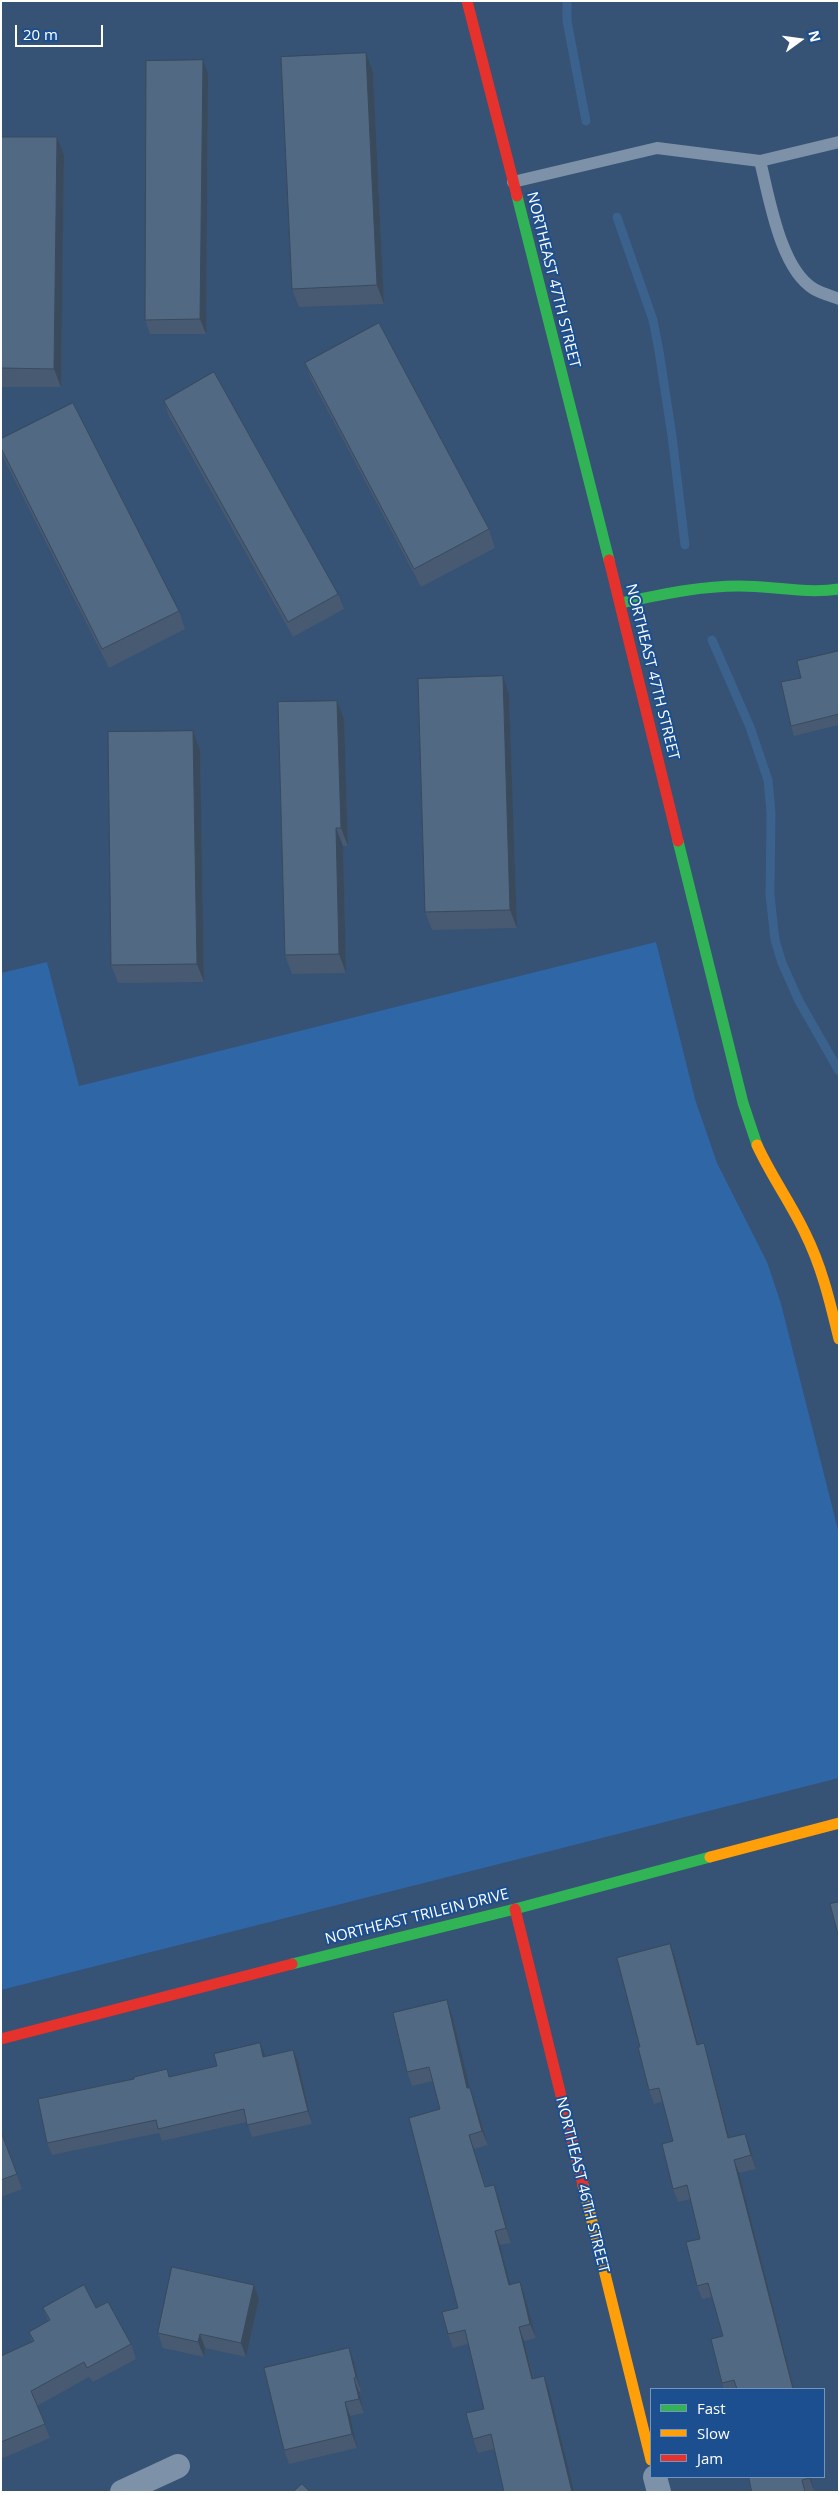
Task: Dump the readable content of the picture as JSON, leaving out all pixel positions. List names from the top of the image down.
{
  "streets": {
    "street": ["NORTHEAST 47TH STREET", "NORTHEAST TRILEIN DRIVE", "NORTHEAST 46TH STREET"]
  },
  "crossings": [
    ["NORTHEAST TRILEIN DRIVE", "NORTHEAST 46TH STREET"]
  ],
  "legend": ["Fast", "Slow", "Jam"],
  "scale_bar": "20 m",
  "north": "right"
}
